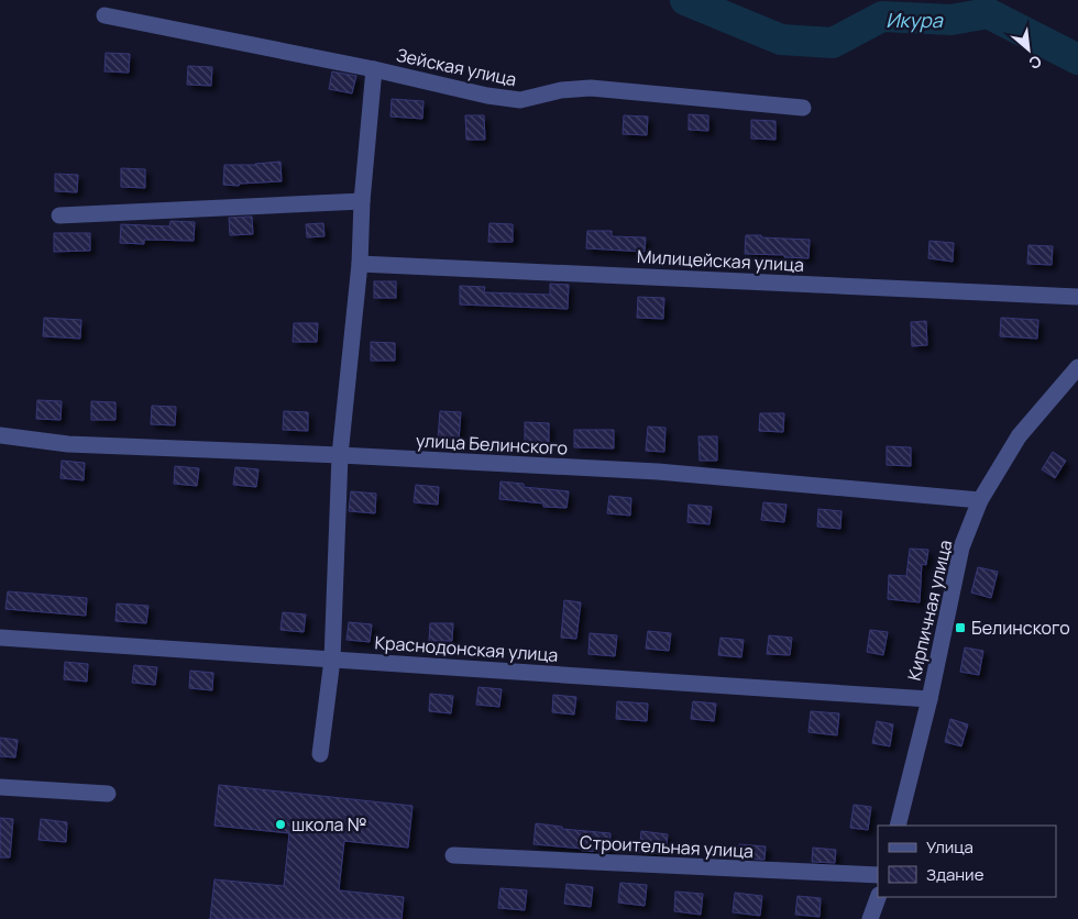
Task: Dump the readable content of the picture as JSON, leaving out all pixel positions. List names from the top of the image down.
{
  "streets": {
    "street": [
      "Зейская улица",
      "Милицейская улица",
      "улица Белинского",
      "Кирпичная улица",
      "Краснодонская улица",
      "Строительная улица"
    ]
  },
  "crossings": [
    ["улица Белинского", "Кирпичная улица"],
    ["Кирпичная улица", "Краснодонская улица"]
  ],
  "water": ["Икура"],
  "places": {
    "transit": ["Белинского"],
    "other": ["школа №"]
  },
  "legend": ["Улица", "Здание"],
  "north": "bottom right"
}
